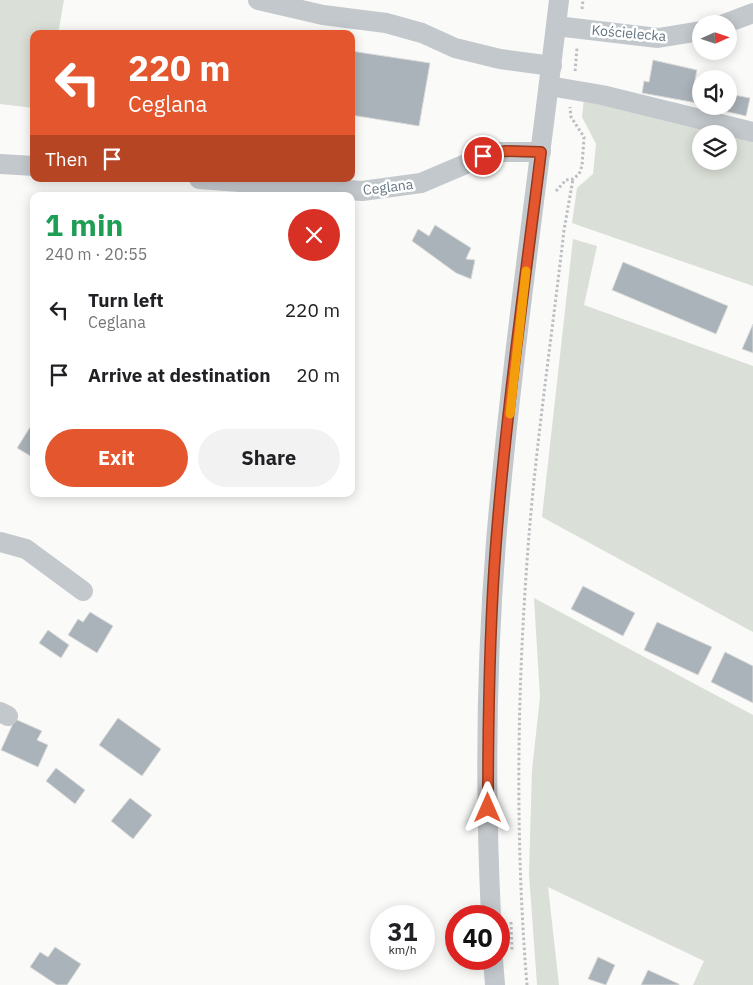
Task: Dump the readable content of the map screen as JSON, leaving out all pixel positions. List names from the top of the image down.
{
  "streets": {
    "street": ["Kościelecka", "Ceglana"]
  },
  "north": "right",
  "page": {
    "turn": ["220 m", "Ceglana"],
    "then": "Then",
    "heading": ["1 min", "240 m · 20:55"],
    "list": [
      {
        "name": "Turn left",
        "note": "Ceglana",
        "value": "220 m"
      },
      {
        "name": "Arrive at destination",
        "value": "20 m"
      }
    ],
    "buttons": ["Exit", "Share"],
    "speed": "31 km/h",
    "limit": "40"
  }
}
